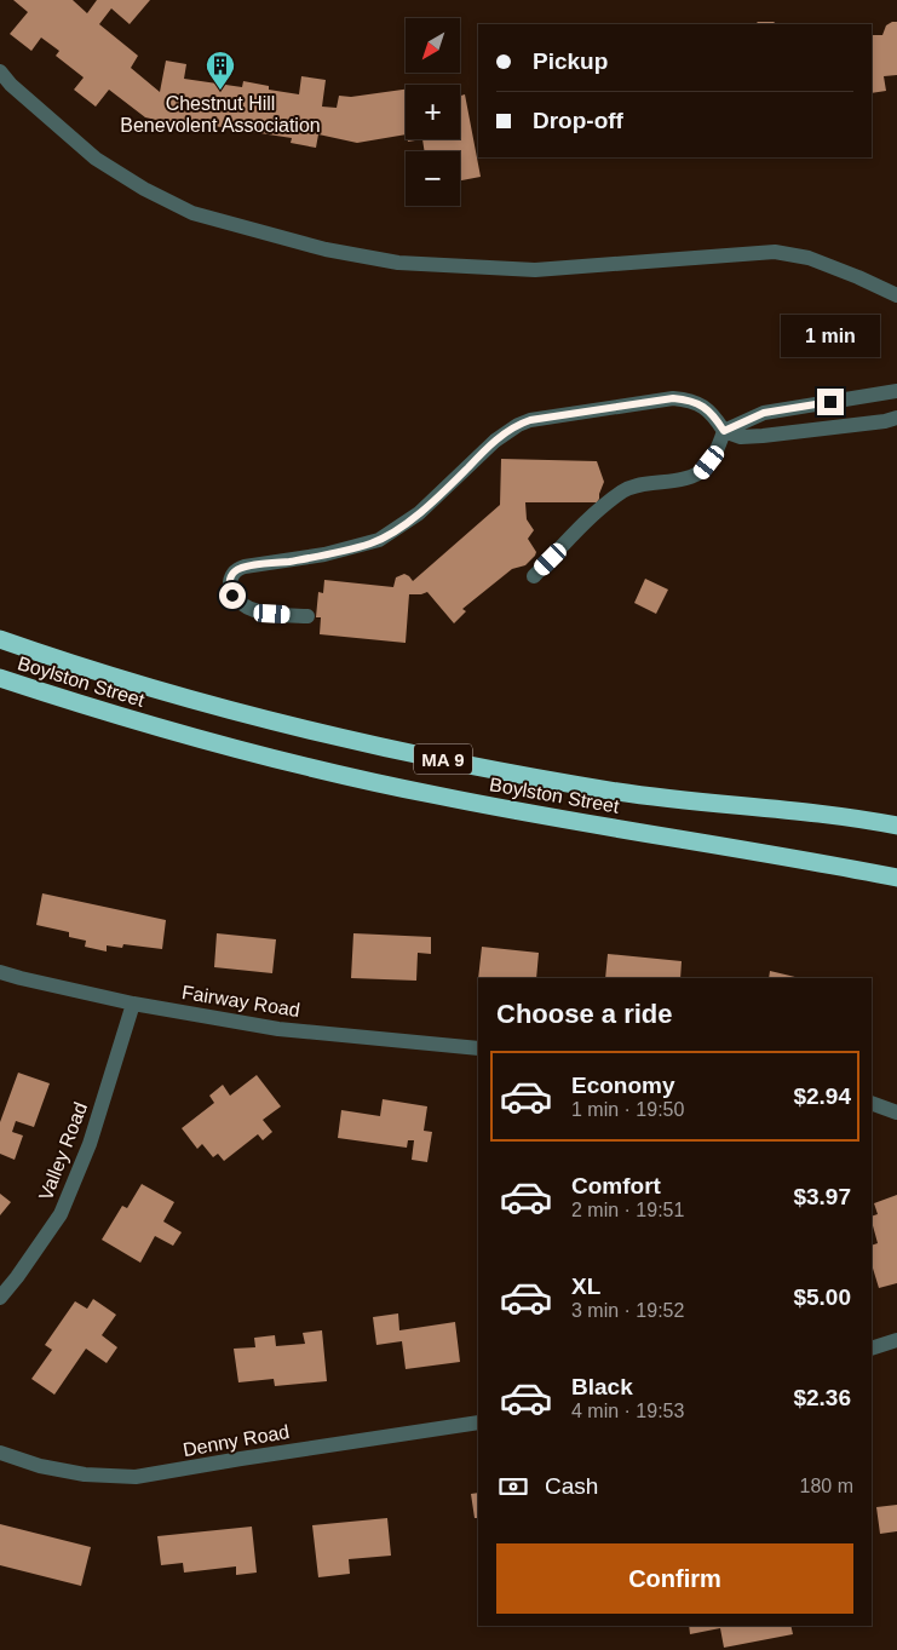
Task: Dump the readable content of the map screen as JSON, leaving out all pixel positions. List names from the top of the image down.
{
  "streets": {
    "highway": ["Boylston Street", "MA 9"],
    "street": ["Fairway Road", "Valley Road", "Denny Road"]
  },
  "crossings": [
    ["Fairway Road", "Valley Road"]
  ],
  "places": {
    "building": ["Chestnut Hill Benevolent Association"]
  },
  "north": "bottom left",
  "page": {
    "map_buttons": ["+", "−"],
    "banner": ["Pickup", "Drop-off"],
    "bubble": "1 min",
    "heading": "Choose a ride",
    "list": [
      {
        "name": "Economy",
        "note": "1 min · 19:50",
        "value": "$2.94"
      },
      {
        "name": "Comfort",
        "note": "2 min · 19:51",
        "value": "$3.97"
      },
      {
        "name": "XL",
        "note": "3 min · 19:52",
        "value": "$5.00"
      },
      {
        "name": "Black",
        "note": "4 min · 19:53",
        "value": "$2.36"
      }
    ],
    "pay": ["Cash", "180 m"],
    "buttons": "Confirm"
  }
}
